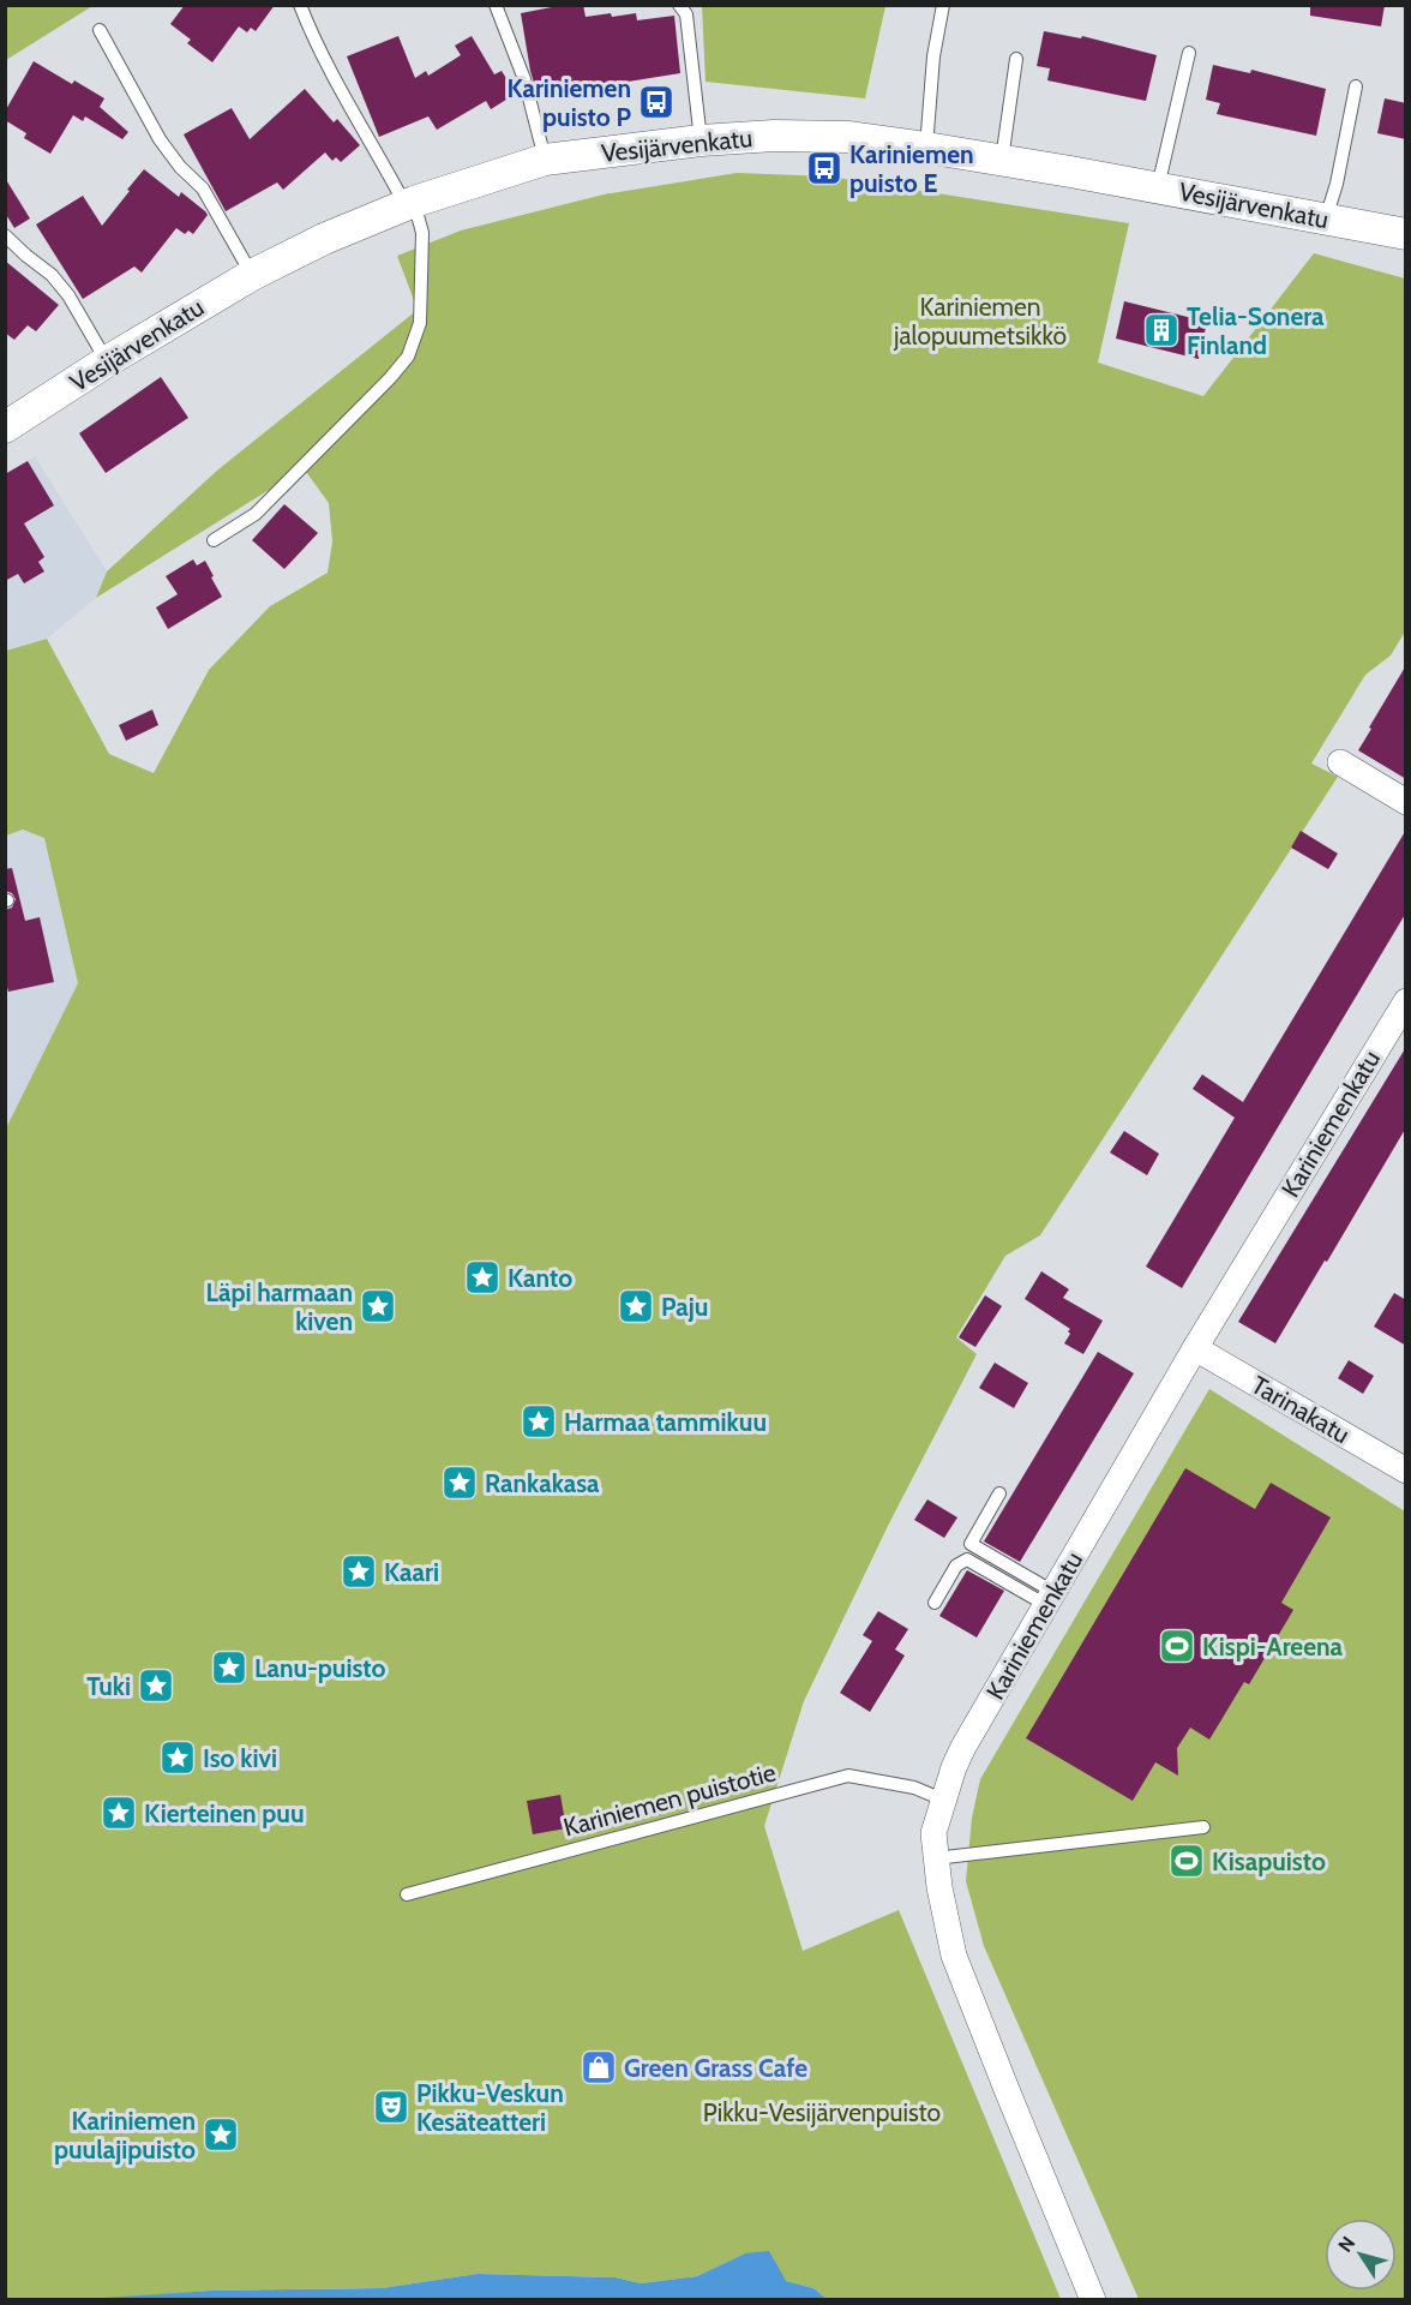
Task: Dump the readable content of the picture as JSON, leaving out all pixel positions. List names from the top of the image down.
{
  "streets": {
    "street": ["Vesijärvenkatu", "Kariniemenkatu", "Tarinakatu"],
    "lane": ["Kariniemen puistotie"]
  },
  "crossings": [
    ["Kariniemenkatu", "Tarinakatu"],
    ["Kariniemenkatu", "Kariniemen puistotie"]
  ],
  "parks": ["Kariniemen jalopuumetsikkö", "Pikku-Vesijärvenpuisto"],
  "places": {
    "bus stop": ["Kariniemen puisto P", "Kariniemen puisto E"],
    "building": ["Telia-Sonera Finland"],
    "place": [
      "Kanto",
      "Läpi harmaan kiven",
      "Paju",
      "Harmaa tammikuu",
      "Rankakasa",
      "Kaari",
      "Lanu-puisto",
      "Tuki",
      "Iso kivi",
      "Kierteinen puu",
      "Kariniemen puulajipuisto"
    ],
    "sports": ["Kispi-Areena", "Kisapuisto"],
    "shop": ["Green Grass Cafe"],
    "theatre": ["Pikku-Veskun Kesäteatteri"]
  },
  "north": "top left"
}
